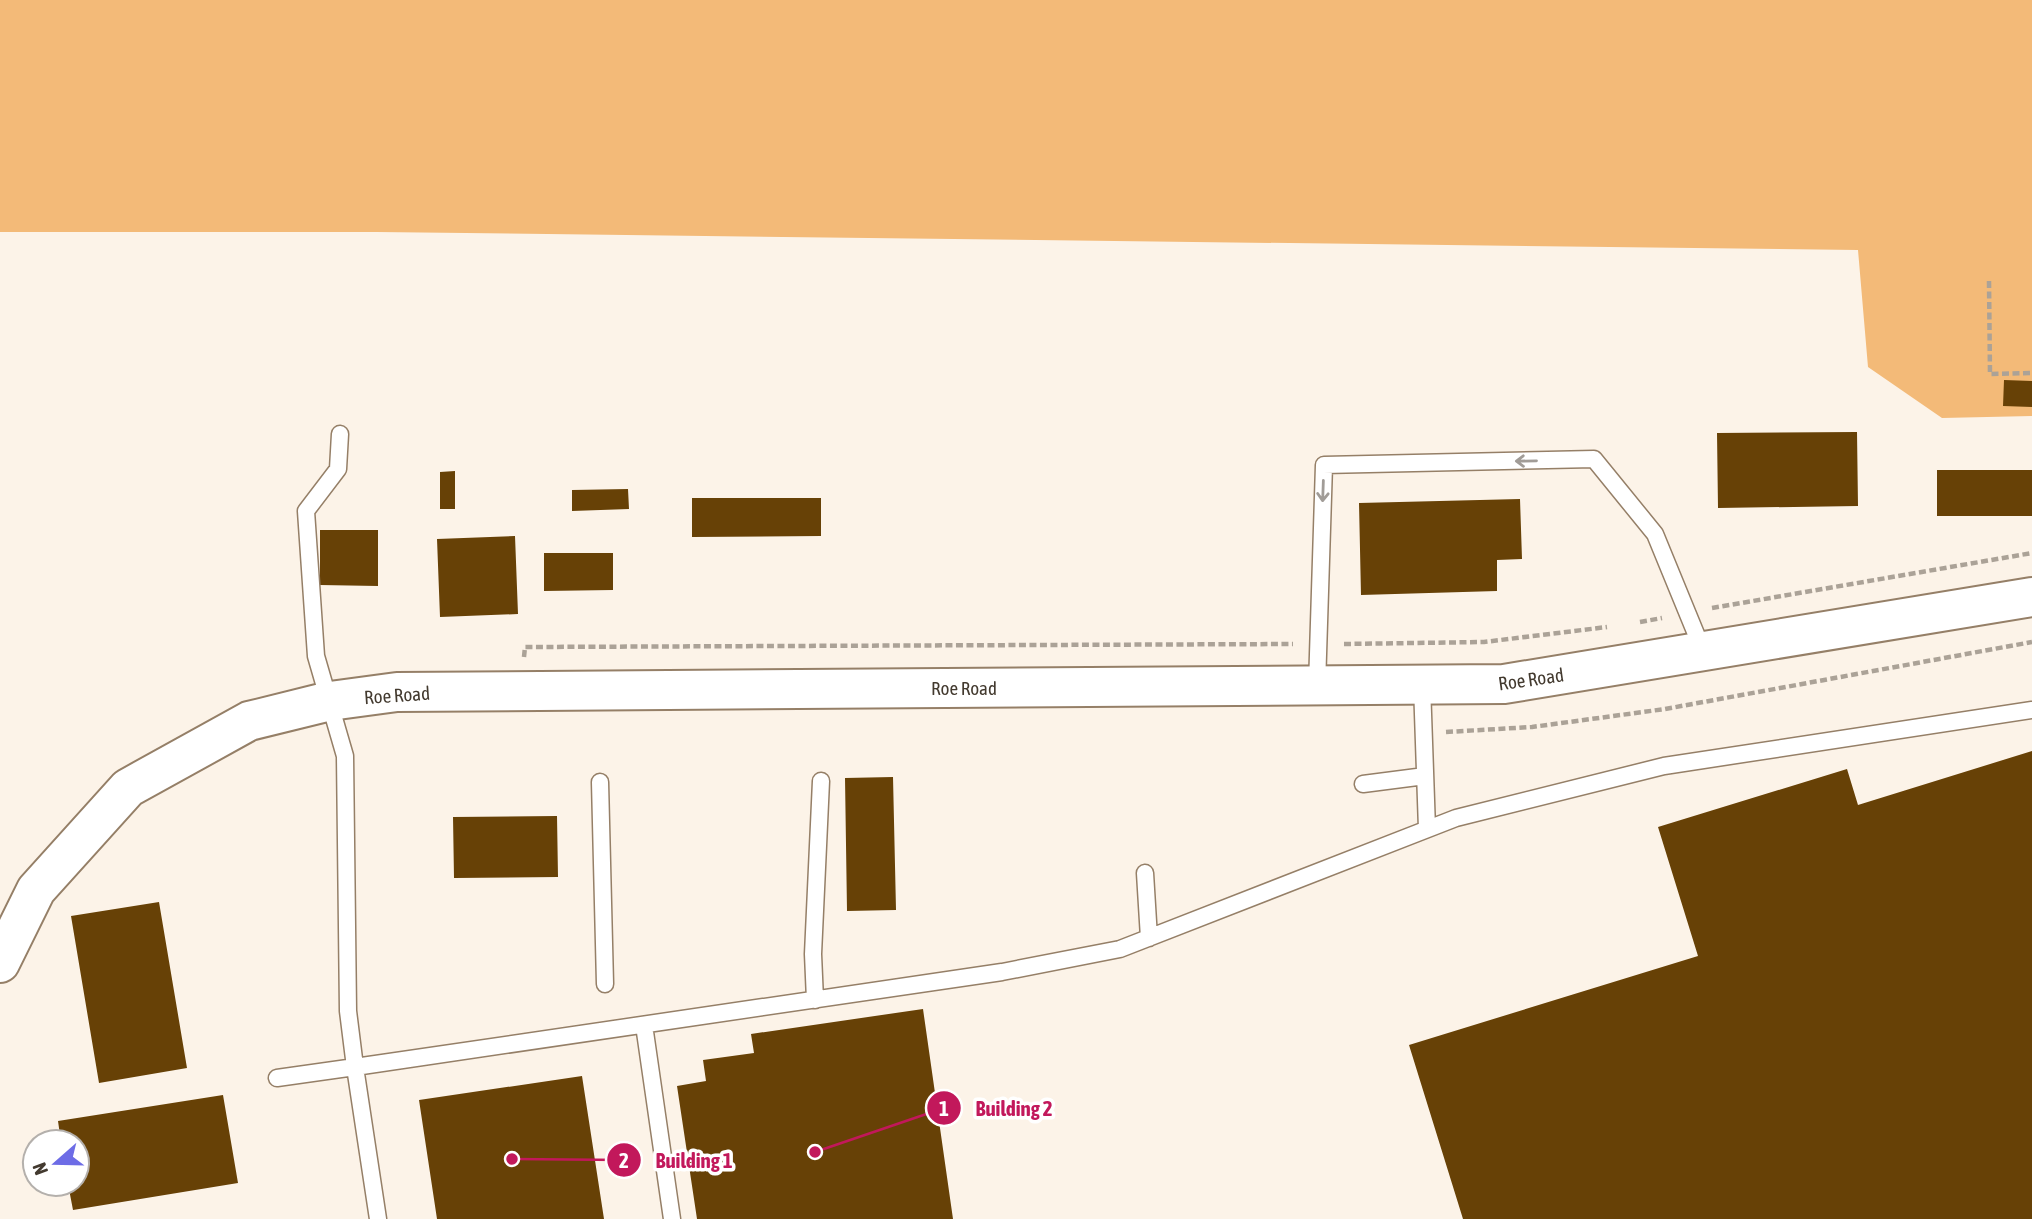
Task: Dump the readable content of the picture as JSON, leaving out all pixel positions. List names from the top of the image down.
{
  "streets": {
    "main road": ["Roe Road"]
  },
  "places": ["Building 2", "Building 1"],
  "north": "left"
}
